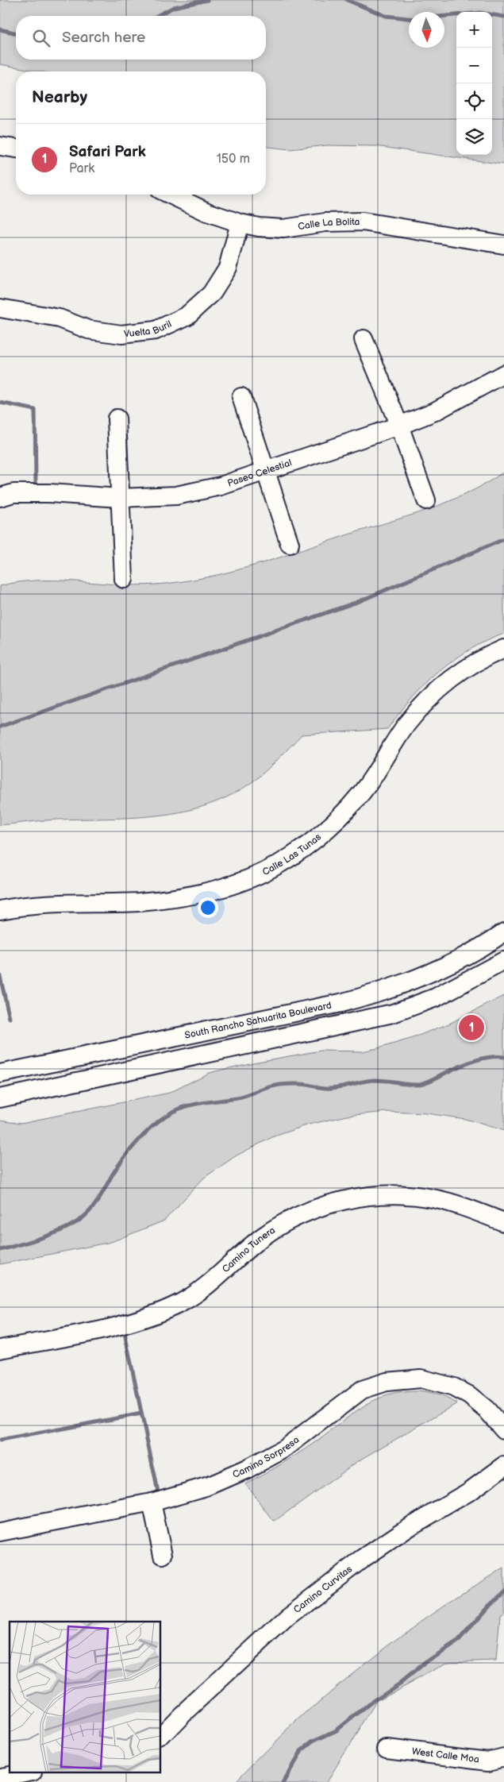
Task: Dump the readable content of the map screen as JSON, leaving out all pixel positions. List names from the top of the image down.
{
  "streets": {
    "street": [
      "Calle La Bolita",
      "Vuelta Buril",
      "Paseo Celestial",
      "Calle Las Tunas",
      "South Rancho Sahuarita Boulevard",
      "Camino Tunera",
      "Camino Sorpresa",
      "Camino Curvitas",
      "West Calle Moa"
    ]
  },
  "crossings": [
    ["Calle La Bolita", "Vuelta Buril"]
  ],
  "north": "bottom",
  "page": {
    "map_buttons": ["+", "−"],
    "search": "Search here",
    "heading": "Nearby",
    "list": [
      {
        "mark": "1",
        "name": "Safari Park",
        "note": "Park",
        "value": "150 m"
      }
    ],
    "pins": "1"
  }
}
